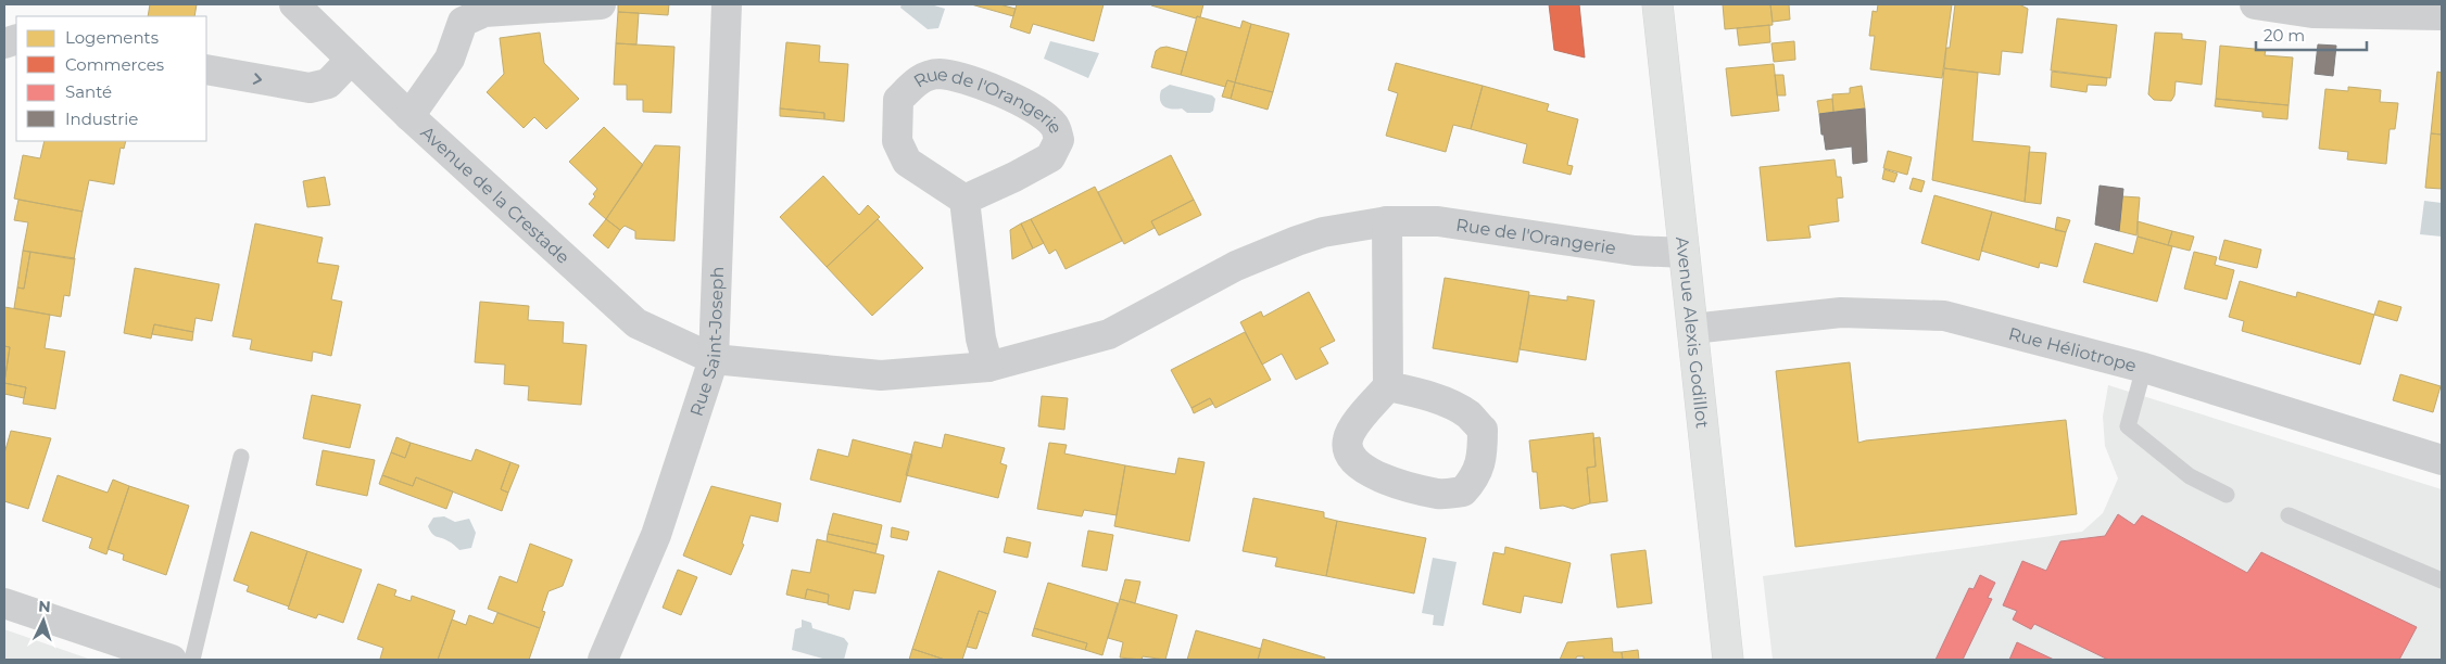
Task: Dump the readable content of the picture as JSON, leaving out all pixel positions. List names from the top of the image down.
{
  "streets": {
    "main road": ["Avenue Alexis Godillot"],
    "street": [
      "Rue de l'Orangerie",
      "Avenue de la Crestade",
      "Rue Saint-Joseph",
      "Rue Héliotrope"
    ]
  },
  "crossings": [
    ["Rue de l'Orangerie", "Avenue de la Crestade"],
    ["Rue de l'Orangerie", "Avenue Alexis Godillot"],
    ["Rue de l'Orangerie", "Rue Saint-Joseph"],
    ["Avenue de la Crestade", "Rue Saint-Joseph"],
    ["Avenue Alexis Godillot", "Rue Héliotrope"]
  ],
  "legend": [
    "Logements",
    "Commerces",
    "Santé",
    "Industrie"
  ],
  "scale_bar": "20 m",
  "north": "top"
}
